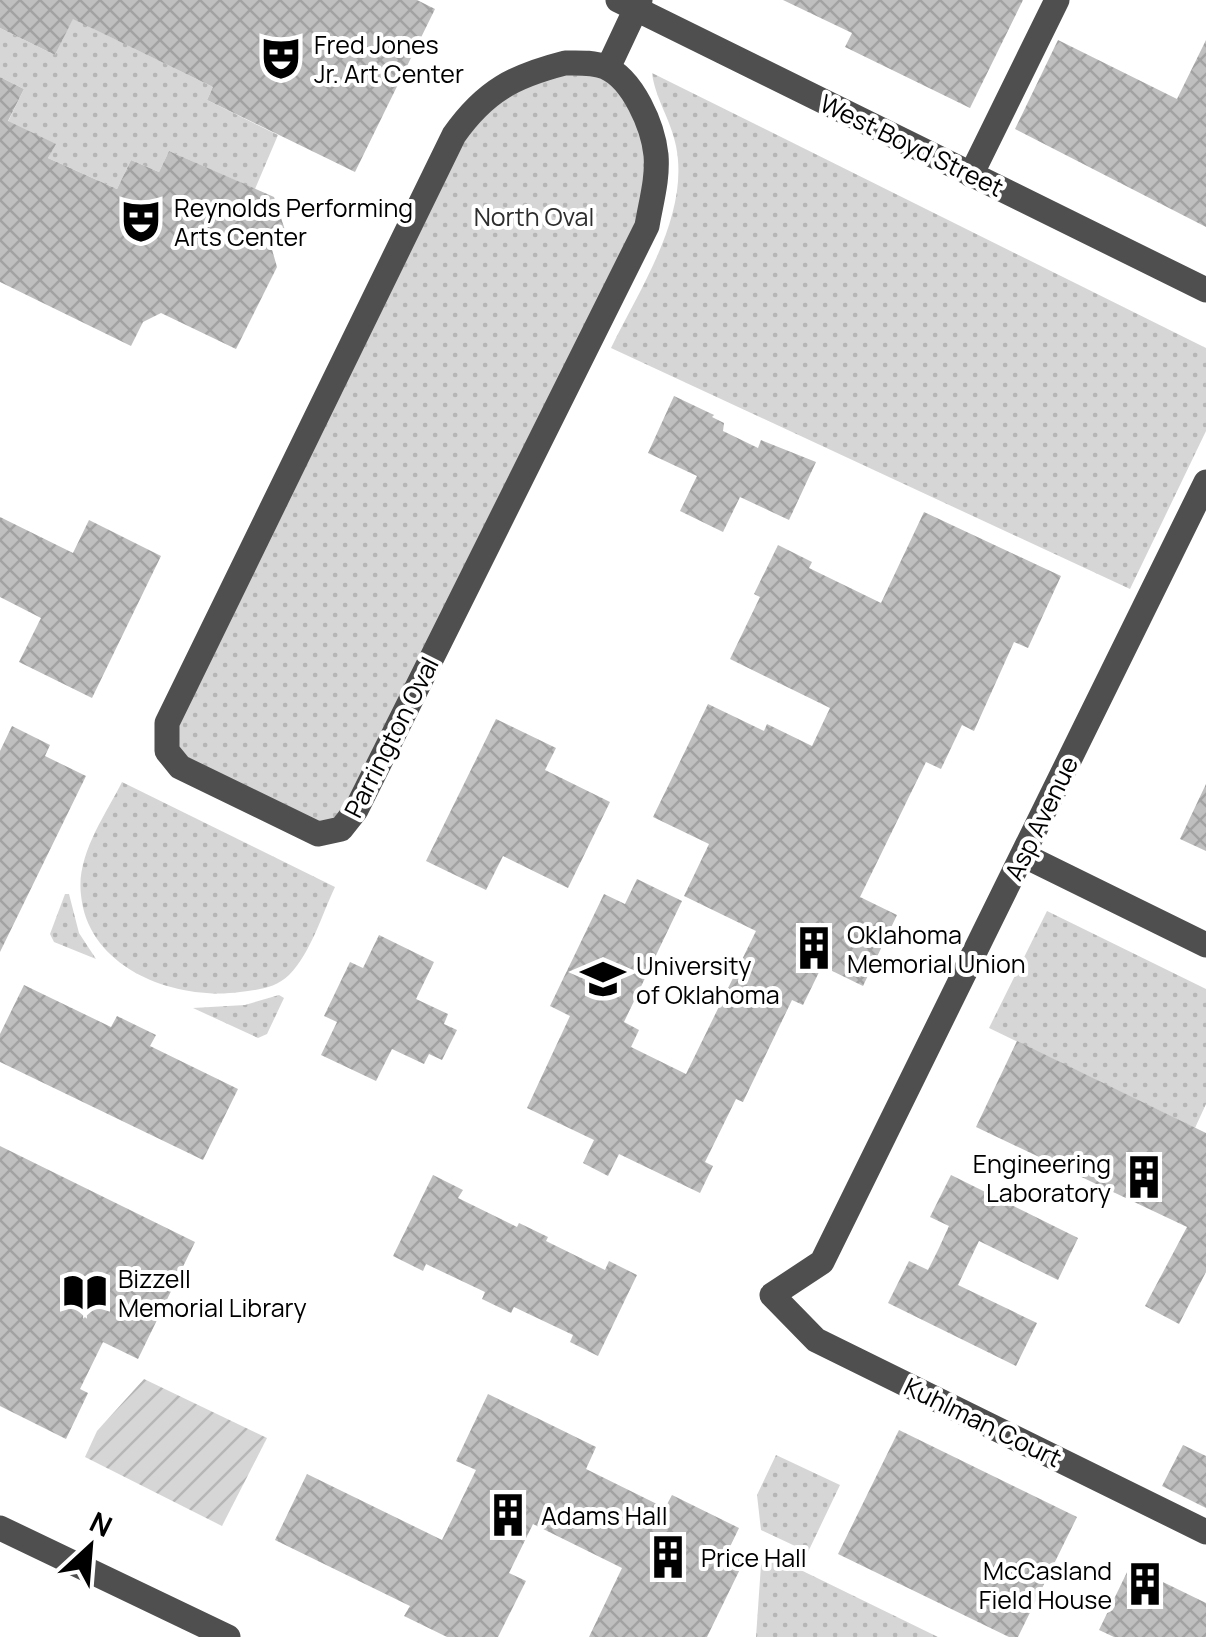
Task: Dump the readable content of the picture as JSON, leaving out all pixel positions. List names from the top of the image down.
{
  "streets": {
    "street": [
      "West Boyd Street",
      "Parrington Oval",
      "Asp Avenue",
      "Kuhlman Court"
    ]
  },
  "crossings": [
    ["Asp Avenue", "Kuhlman Court"]
  ],
  "parks": ["North Oval"],
  "places": {
    "theatre": ["Fred Jones Jr. Art Center", "Reynolds Performing Arts Center"],
    "building": [
      "Oklahoma Memorial Union",
      "Engineering Laboratory",
      "Adams Hall",
      "Price Hall",
      "McCasland Field House"
    ],
    "school or university": ["University of Oklahoma"],
    "library": ["Bizzell Memorial Library"]
  },
  "north": "top right"
}
